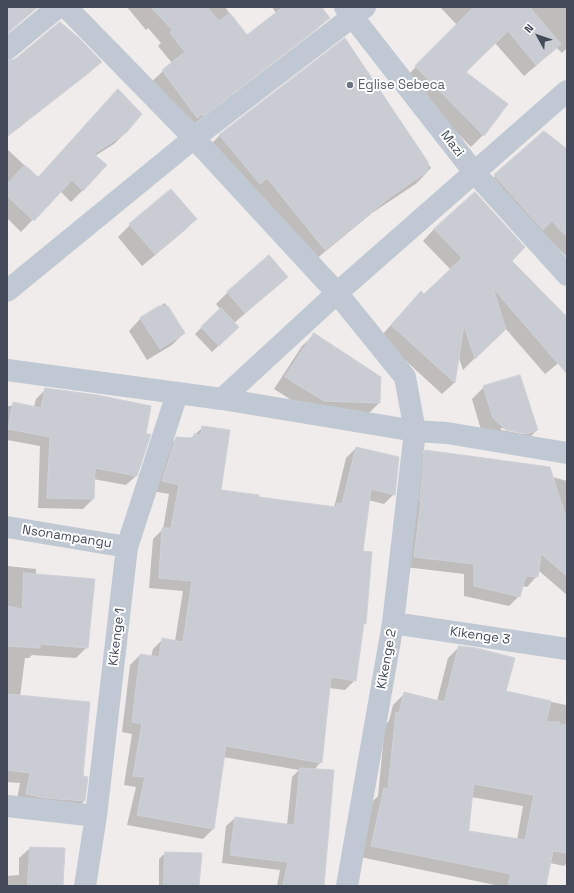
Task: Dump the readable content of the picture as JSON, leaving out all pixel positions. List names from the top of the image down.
{
  "streets": {
    "street": [
      "Mazi",
      "Nsonampangu",
      "Kikenge 3",
      "Kikenge 1",
      "Kikenge 2"
    ]
  },
  "crossings": [
    ["Nsonampangu", "Kikenge 1"],
    ["Kikenge 3", "Kikenge 2"]
  ],
  "places": ["Eglise Sebeca"],
  "north": "top left"
}
